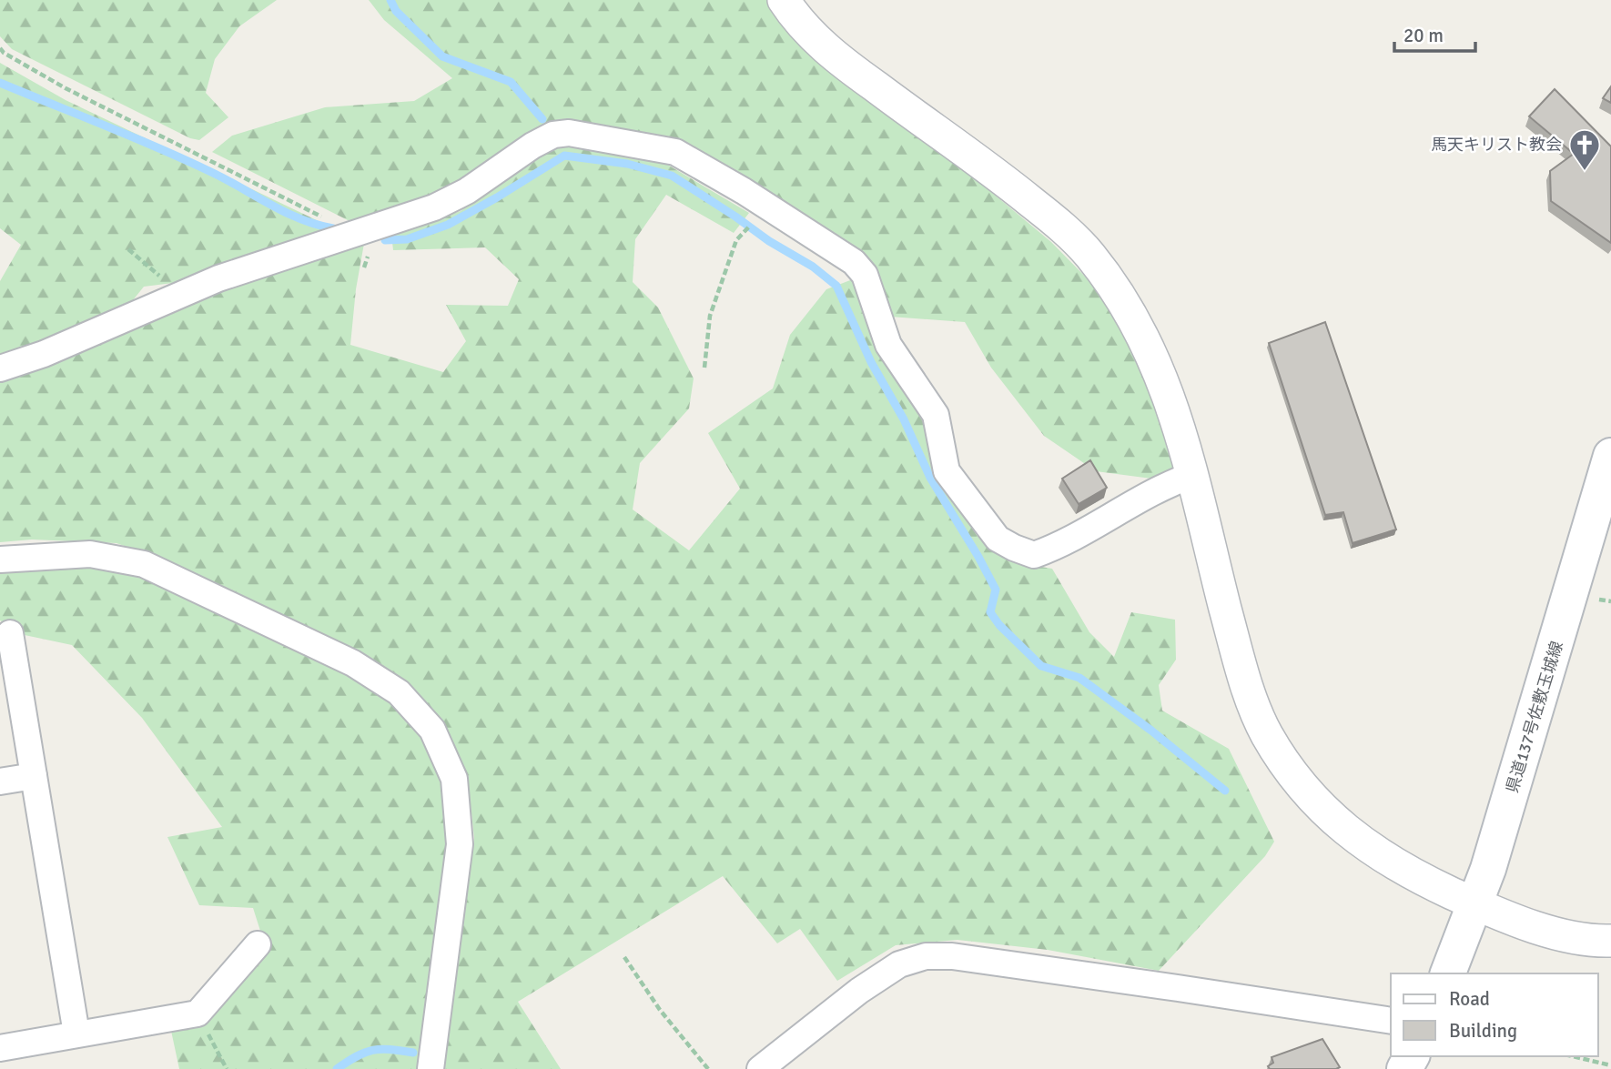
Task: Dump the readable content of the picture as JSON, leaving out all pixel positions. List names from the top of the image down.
{
  "streets": {
    "main road": ["県道137号佐敷玉城線"]
  },
  "places": {
    "church": ["馬天キリスト教会"]
  },
  "legend": ["Road", "Building"],
  "scale_bar": "20 m"
}
